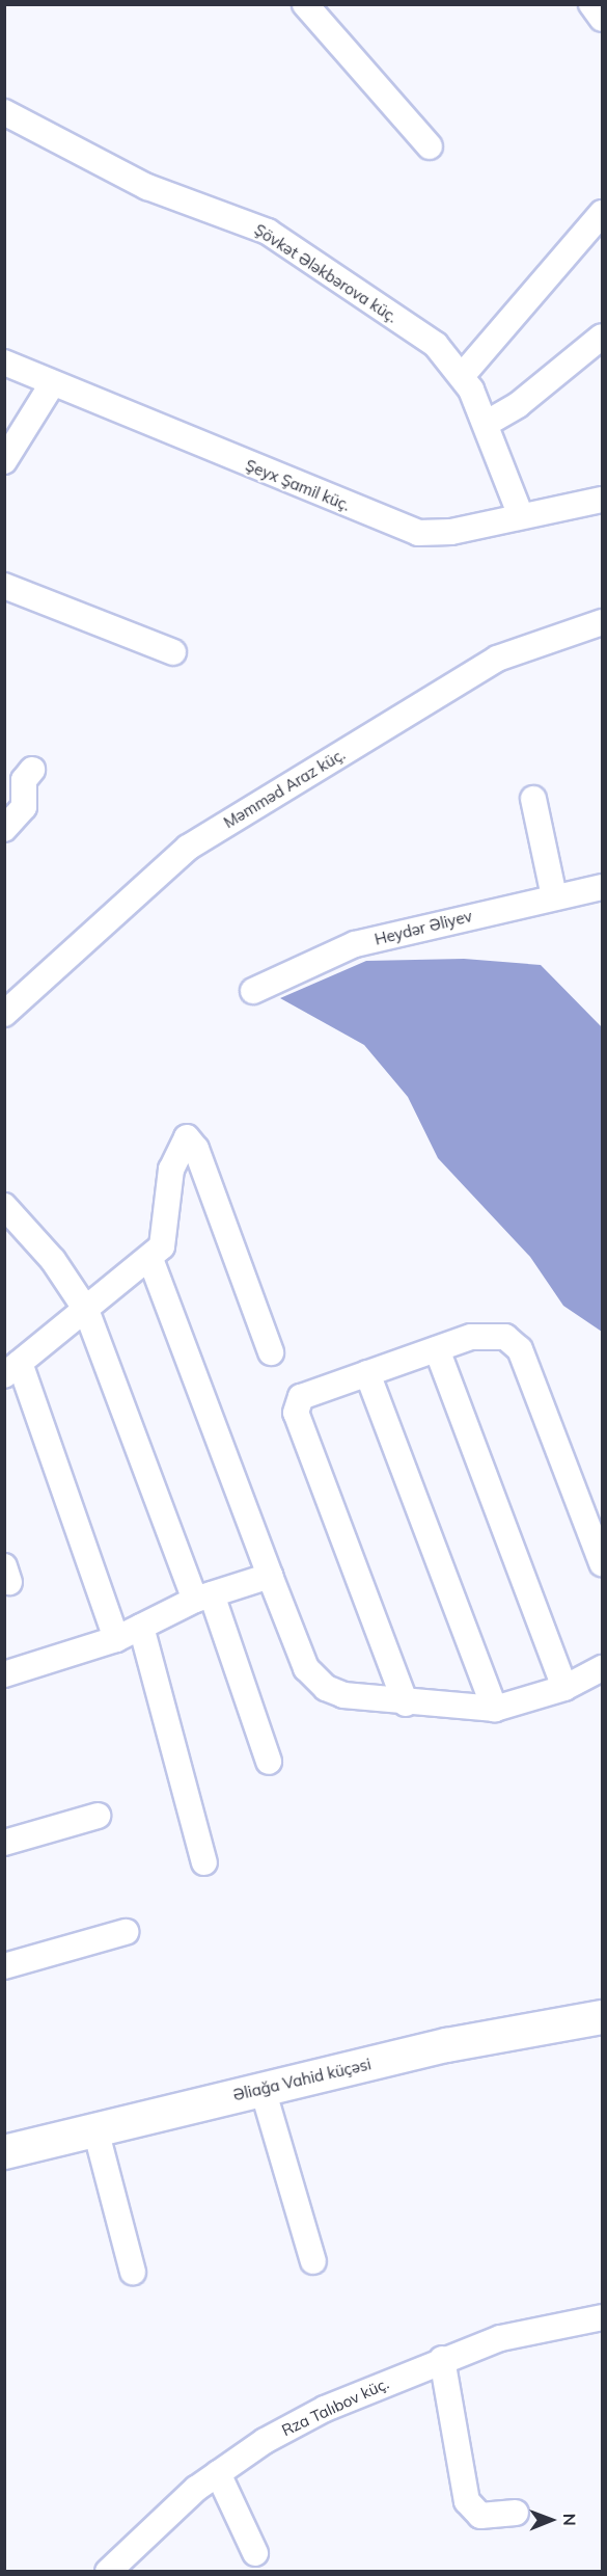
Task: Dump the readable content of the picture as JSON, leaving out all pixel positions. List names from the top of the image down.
{
  "streets": {
    "main road": ["Əliağa Vahid küçəsi"],
    "street": [
      "Şövkət Ələkbərova küç.",
      "Şeyx Şamil küç.",
      "Məmməd Araz küç.",
      "Heydər Əliyev",
      "Rza Talıbov küç."
    ]
  },
  "crossings": [
    ["Şövkət Ələkbərova küç.", "Şeyx Şamil küç."]
  ],
  "north": "right"
}
